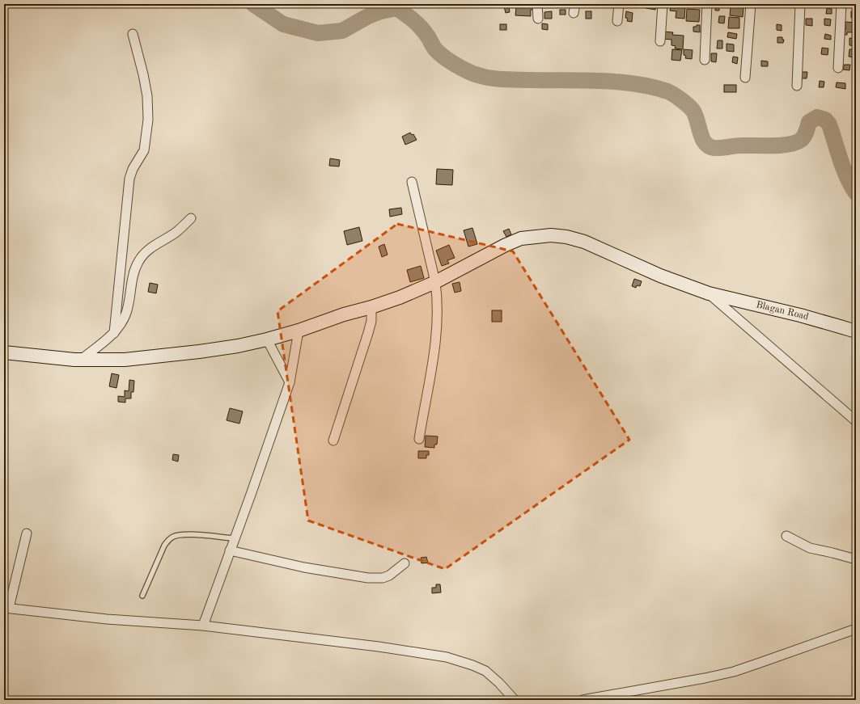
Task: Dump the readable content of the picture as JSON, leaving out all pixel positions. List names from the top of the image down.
{
  "streets": {
    "street": ["Blagan Road"]
  }
}
